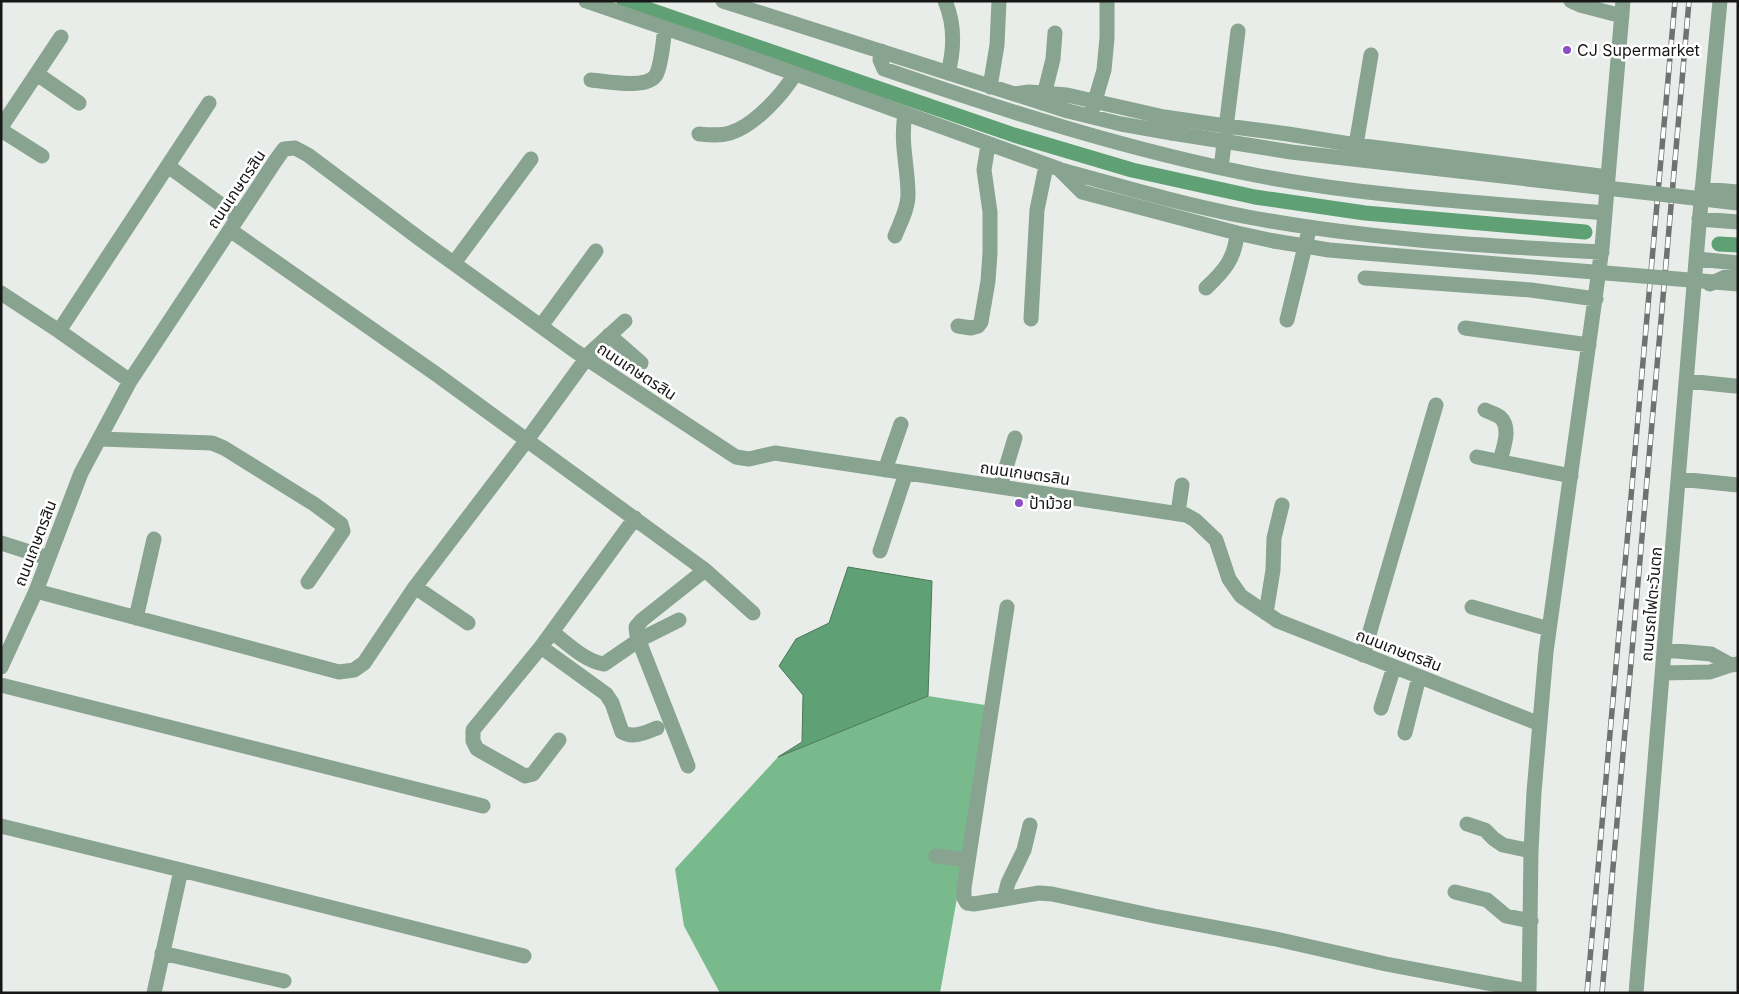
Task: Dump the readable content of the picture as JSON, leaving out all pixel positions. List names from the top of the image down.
{
  "streets": {
    "street": ["ถนนเกษตรสิน", "ถนนรถไฟตะวันตก"]
  },
  "places": ["CJ Supermarket", "ป้าม้วย"]
}
